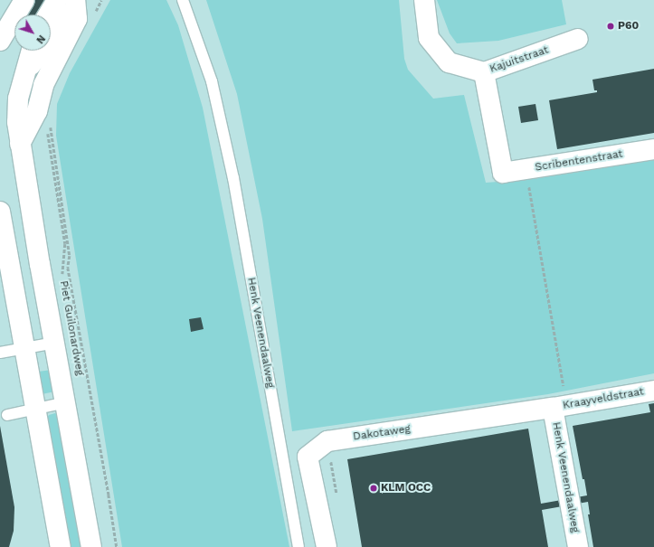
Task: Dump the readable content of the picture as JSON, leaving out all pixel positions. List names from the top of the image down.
{
  "streets": {
    "street": [
      "Kajuitstraat",
      "Scribentenstraat",
      "Piet Guilonardweg",
      "Henk Veenendaalweg",
      "Kraayveldstraat",
      "Dakotaweg"
    ]
  },
  "crossings": [
    ["Kajuitstraat", "Scribentenstraat"],
    ["Henk Veenendaalweg", "Kraayveldstraat"],
    ["Henk Veenendaalweg", "Dakotaweg"],
    ["Kraayveldstraat", "Dakotaweg"]
  ],
  "places": ["P60", "KLM OCC"],
  "north": "bottom right"
}
